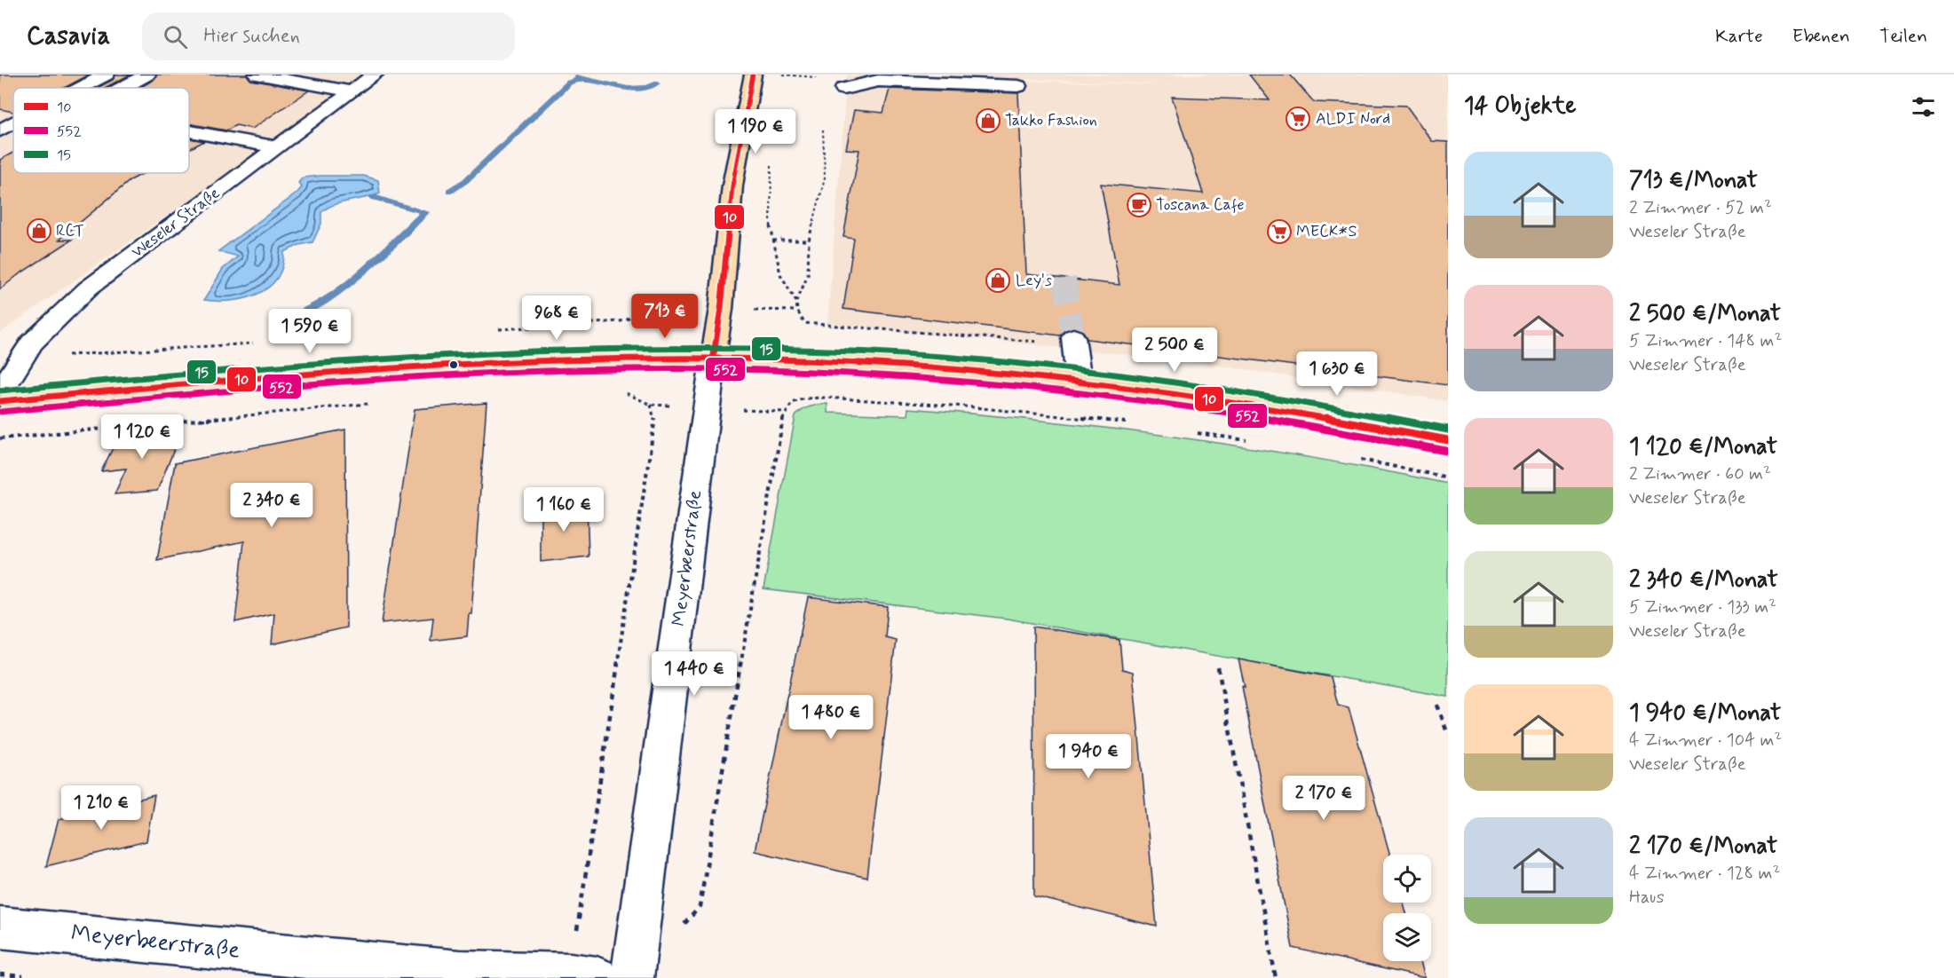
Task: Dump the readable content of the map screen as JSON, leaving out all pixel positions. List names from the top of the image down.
{
  "streets": {
    "street": ["Weseler Straße", "Meyerbeerstraße"]
  },
  "places": {
    "supermarket": ["ALDI Nord", "MECK*S"],
    "shop": ["Takko Fashion", "RCT", "Ley's"],
    "cafe": ["Toscana Cafe"]
  },
  "lines": ["transit line 10", "transit line 15", "transit line 552"],
  "legend": ["10", "552", "15"],
  "page": {
    "header": "Casavia",
    "search": "Hier suchen",
    "nav": ["Karte", "Ebenen", "Teilen"],
    "heading": "14 Objekte",
    "price": [
      "1 190 €",
      "713 €",
      "968 €",
      "1 590 €",
      "2 500 €",
      "1 630 €",
      "1 120 €",
      "2 340 €",
      "1 160 €",
      "1 440 €",
      "1 480 €",
      "1 940 €",
      "2 170 €",
      "1 210 €"
    ],
    "list": [
      {
        "name": "713 €/Monat",
        "note": "2 Zimmer · 52 m² · Weseler Straße"
      },
      {
        "name": "2 500 €/Monat",
        "note": "5 Zimmer · 148 m² · Weseler Straße"
      },
      {
        "name": "1 120 €/Monat",
        "note": "2 Zimmer · 60 m² · Weseler Straße"
      },
      {
        "name": "2 340 €/Monat",
        "note": "5 Zimmer · 133 m² · Weseler Straße"
      },
      {
        "name": "1 940 €/Monat",
        "note": "4 Zimmer · 104 m² · Weseler Straße"
      },
      {
        "name": "2 170 €/Monat",
        "note": "4 Zimmer · 128 m² · Haus"
      }
    ]
  }
}
